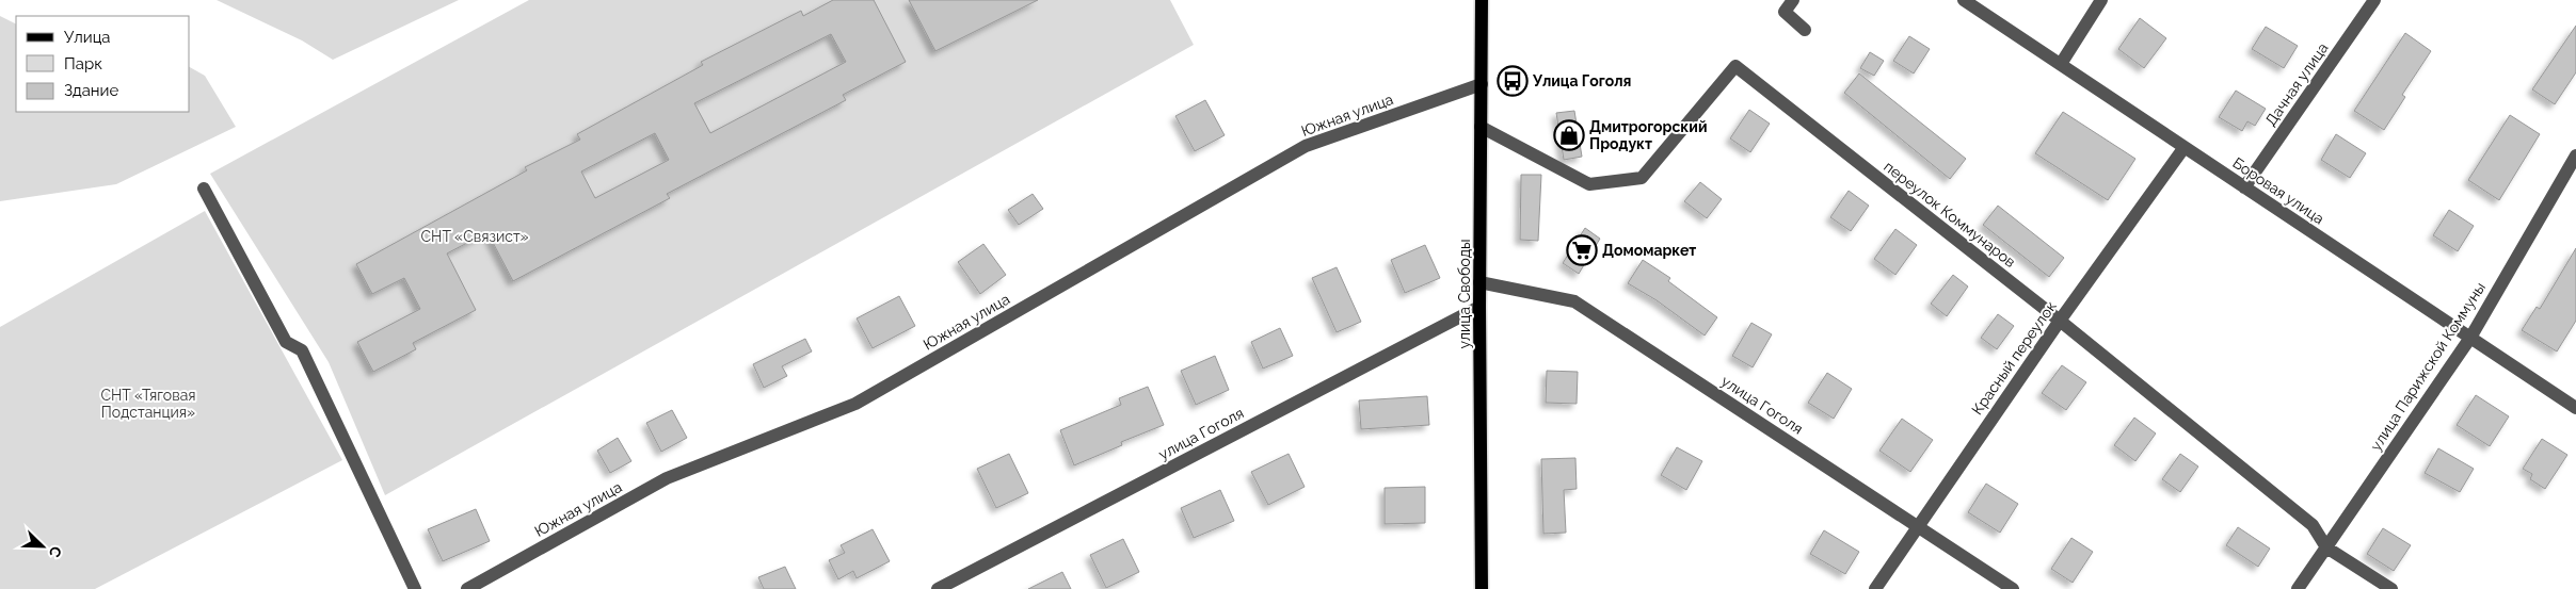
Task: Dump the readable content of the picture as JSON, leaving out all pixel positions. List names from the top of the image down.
{
  "streets": {
    "main road": ["улица Свободы"],
    "street": [
      "Дачная улица",
      "Южная улица",
      "Боровая улица",
      "переулок Коммунаров",
      "Красный переулок",
      "улица Парижской Коммуны",
      "улица Гоголя"
    ]
  },
  "crossings": [
    ["Дачная улица", "Боровая улица"],
    ["Южная улица", "улица Свободы"],
    ["Боровая улица", "Красный переулок"],
    ["Боровая улица", "улица Парижской Коммуны"],
    ["переулок Коммунаров", "улица Свободы"],
    ["переулок Коммунаров", "Красный переулок"],
    ["переулок Коммунаров", "улица Парижской Коммуны"],
    ["улица Свободы", "улица Гоголя"],
    ["Красный переулок", "улица Гоголя"]
  ],
  "parks": ["СНТ «Связист»", "СНТ «Тяговая Подстанция»"],
  "places": {
    "bus stop": ["Улица Гоголя"],
    "shop": ["Дмитрогорский Продукт"],
    "supermarket": ["Домомаркет"]
  },
  "legend": ["Улица", "Парк", "Здание"],
  "north": "bottom right"
}
